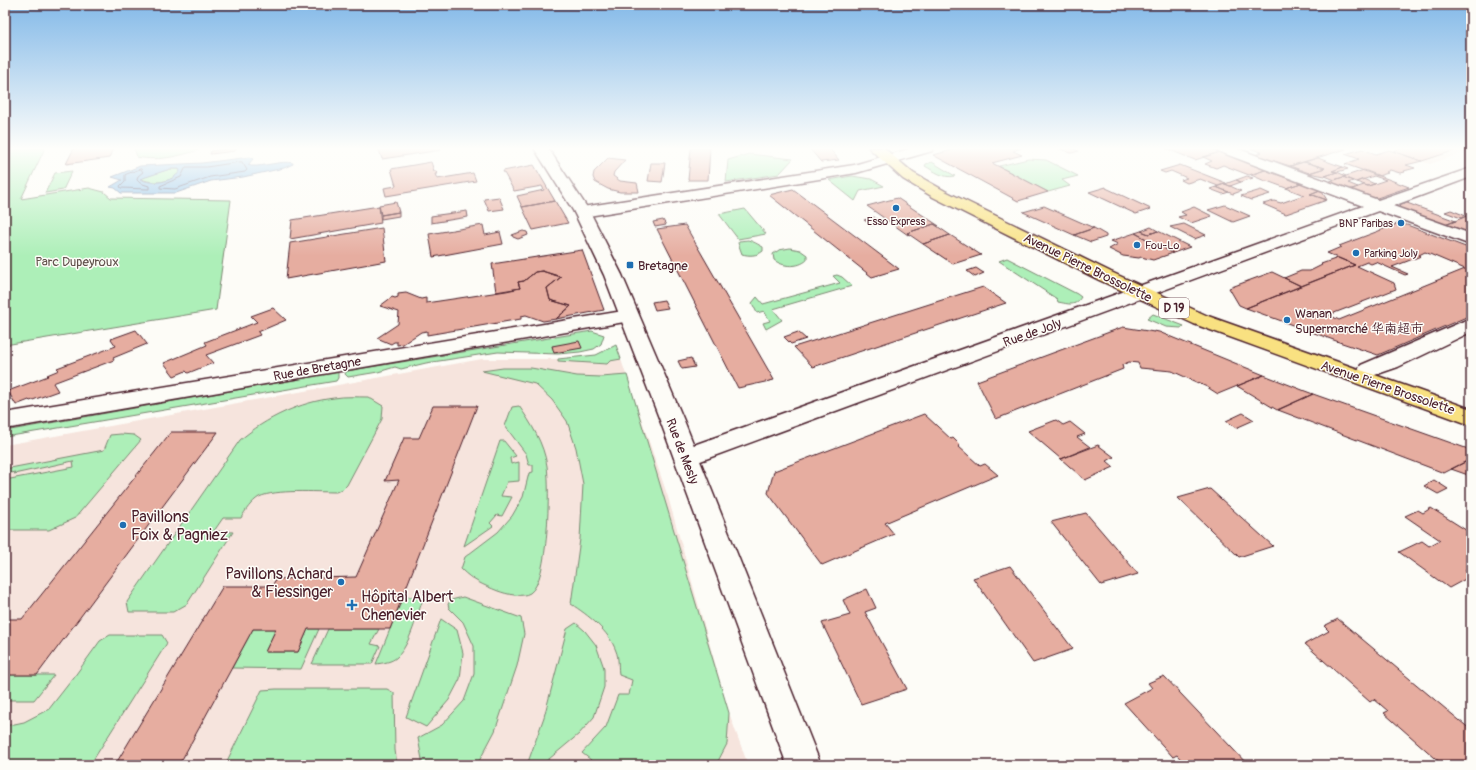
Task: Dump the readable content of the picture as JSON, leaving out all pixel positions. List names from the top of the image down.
{
  "streets": {
    "main road": ["Avenue Pierre Brossolette", "D 19"],
    "street": ["Rue de Joly", "Rue de Bretagne", "Rue de Mesly"]
  },
  "crossings": [
    ["Avenue Pierre Brossolette", "Rue de Joly"],
    ["Rue de Joly", "Rue de Mesly"],
    ["Rue de Bretagne", "Rue de Mesly"]
  ],
  "parks": ["Parc Dupeyroux"],
  "places": {
    "other": [
      "Esso Express",
      "BNP Paribas",
      "Fou-Lo",
      "Parking Joly",
      "Wanan Supermarché 华南超市",
      "Pavillons Foix & Pagniez",
      "Pavillons Achard & Fiessinger"
    ],
    "transit": ["Bretagne"],
    "health": ["Hôpital Albert Chenevier"]
  }
}
